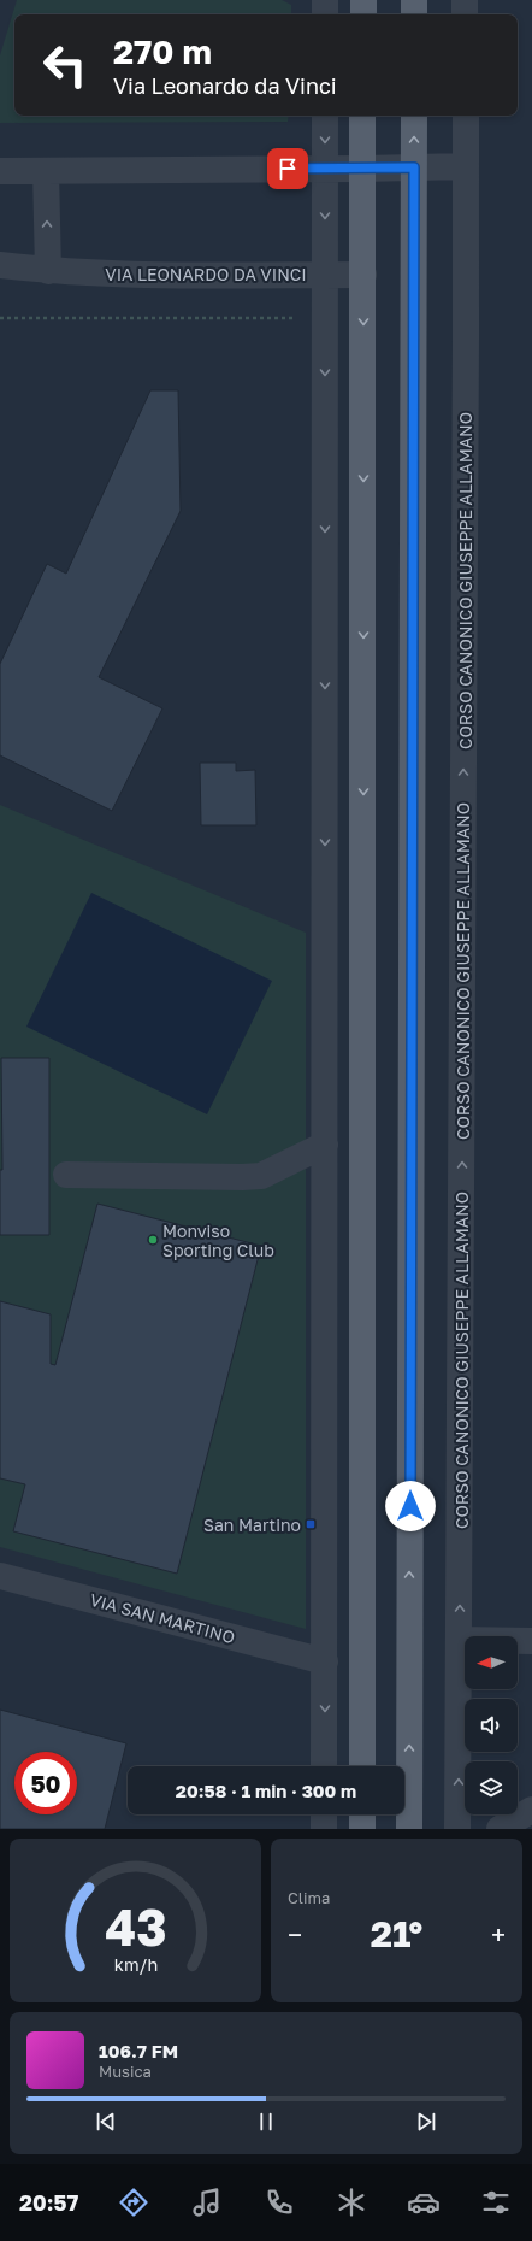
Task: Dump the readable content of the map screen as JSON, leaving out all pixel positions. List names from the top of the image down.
{
  "streets": {
    "street": ["VIA LEONARDO DA VINCI", "CORSO CANONICO GIUSEPPE ALLAMANO", "VIA SAN MARTINO"]
  },
  "places": {
    "other": ["Monviso Sporting Club"],
    "transit": ["San Martino"]
  },
  "north": "left",
  "page": {
    "turn": ["270 m", "Via Leonardo da Vinci"],
    "limit": "50",
    "trip": "20:58 · 1 min · 300 m",
    "tile": "Clima",
    "heat": ["−", "21°", "+"],
    "song": ["106.7 FM", "Musica"],
    "tabs": "20:57",
    "gauge": ["43", "km/h"]
  }
}
